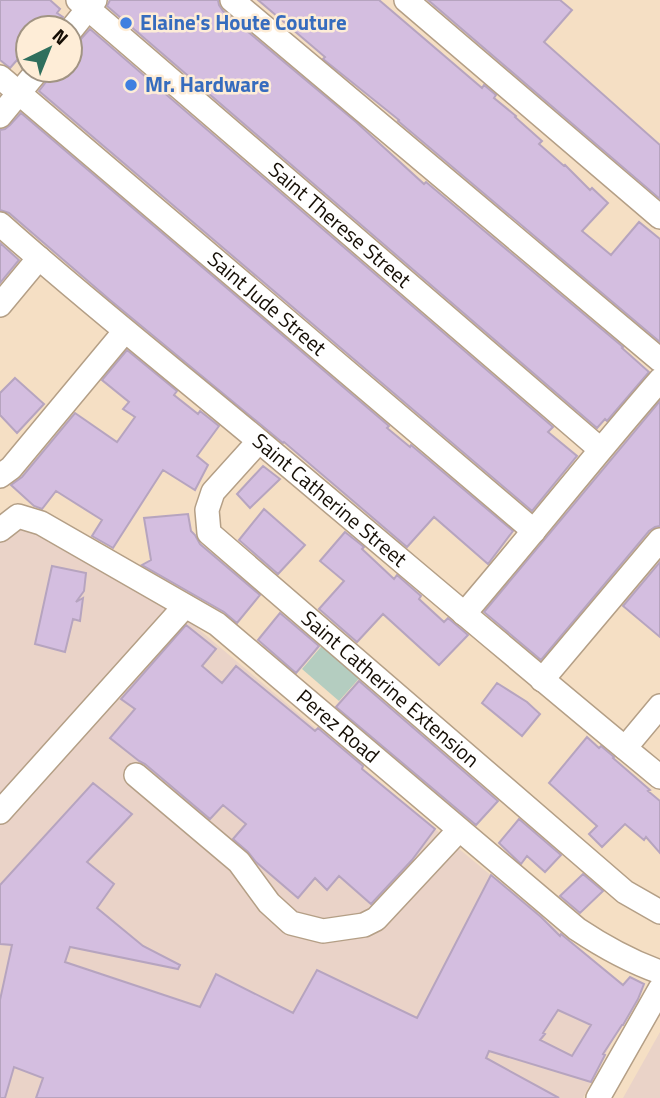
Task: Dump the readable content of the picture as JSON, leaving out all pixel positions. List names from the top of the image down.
{
  "streets": {
    "street": [
      "Saint Therese Street",
      "Saint Jude Street",
      "Saint Catherine Street",
      "Saint Catherine Extension",
      "Perez Road"
    ]
  },
  "crossings": [
    ["Saint Catherine Street", "Saint Catherine Extension"]
  ],
  "places": ["Elaine's Houte Couture", "Mr. Hardware"],
  "north": "top right"
}
